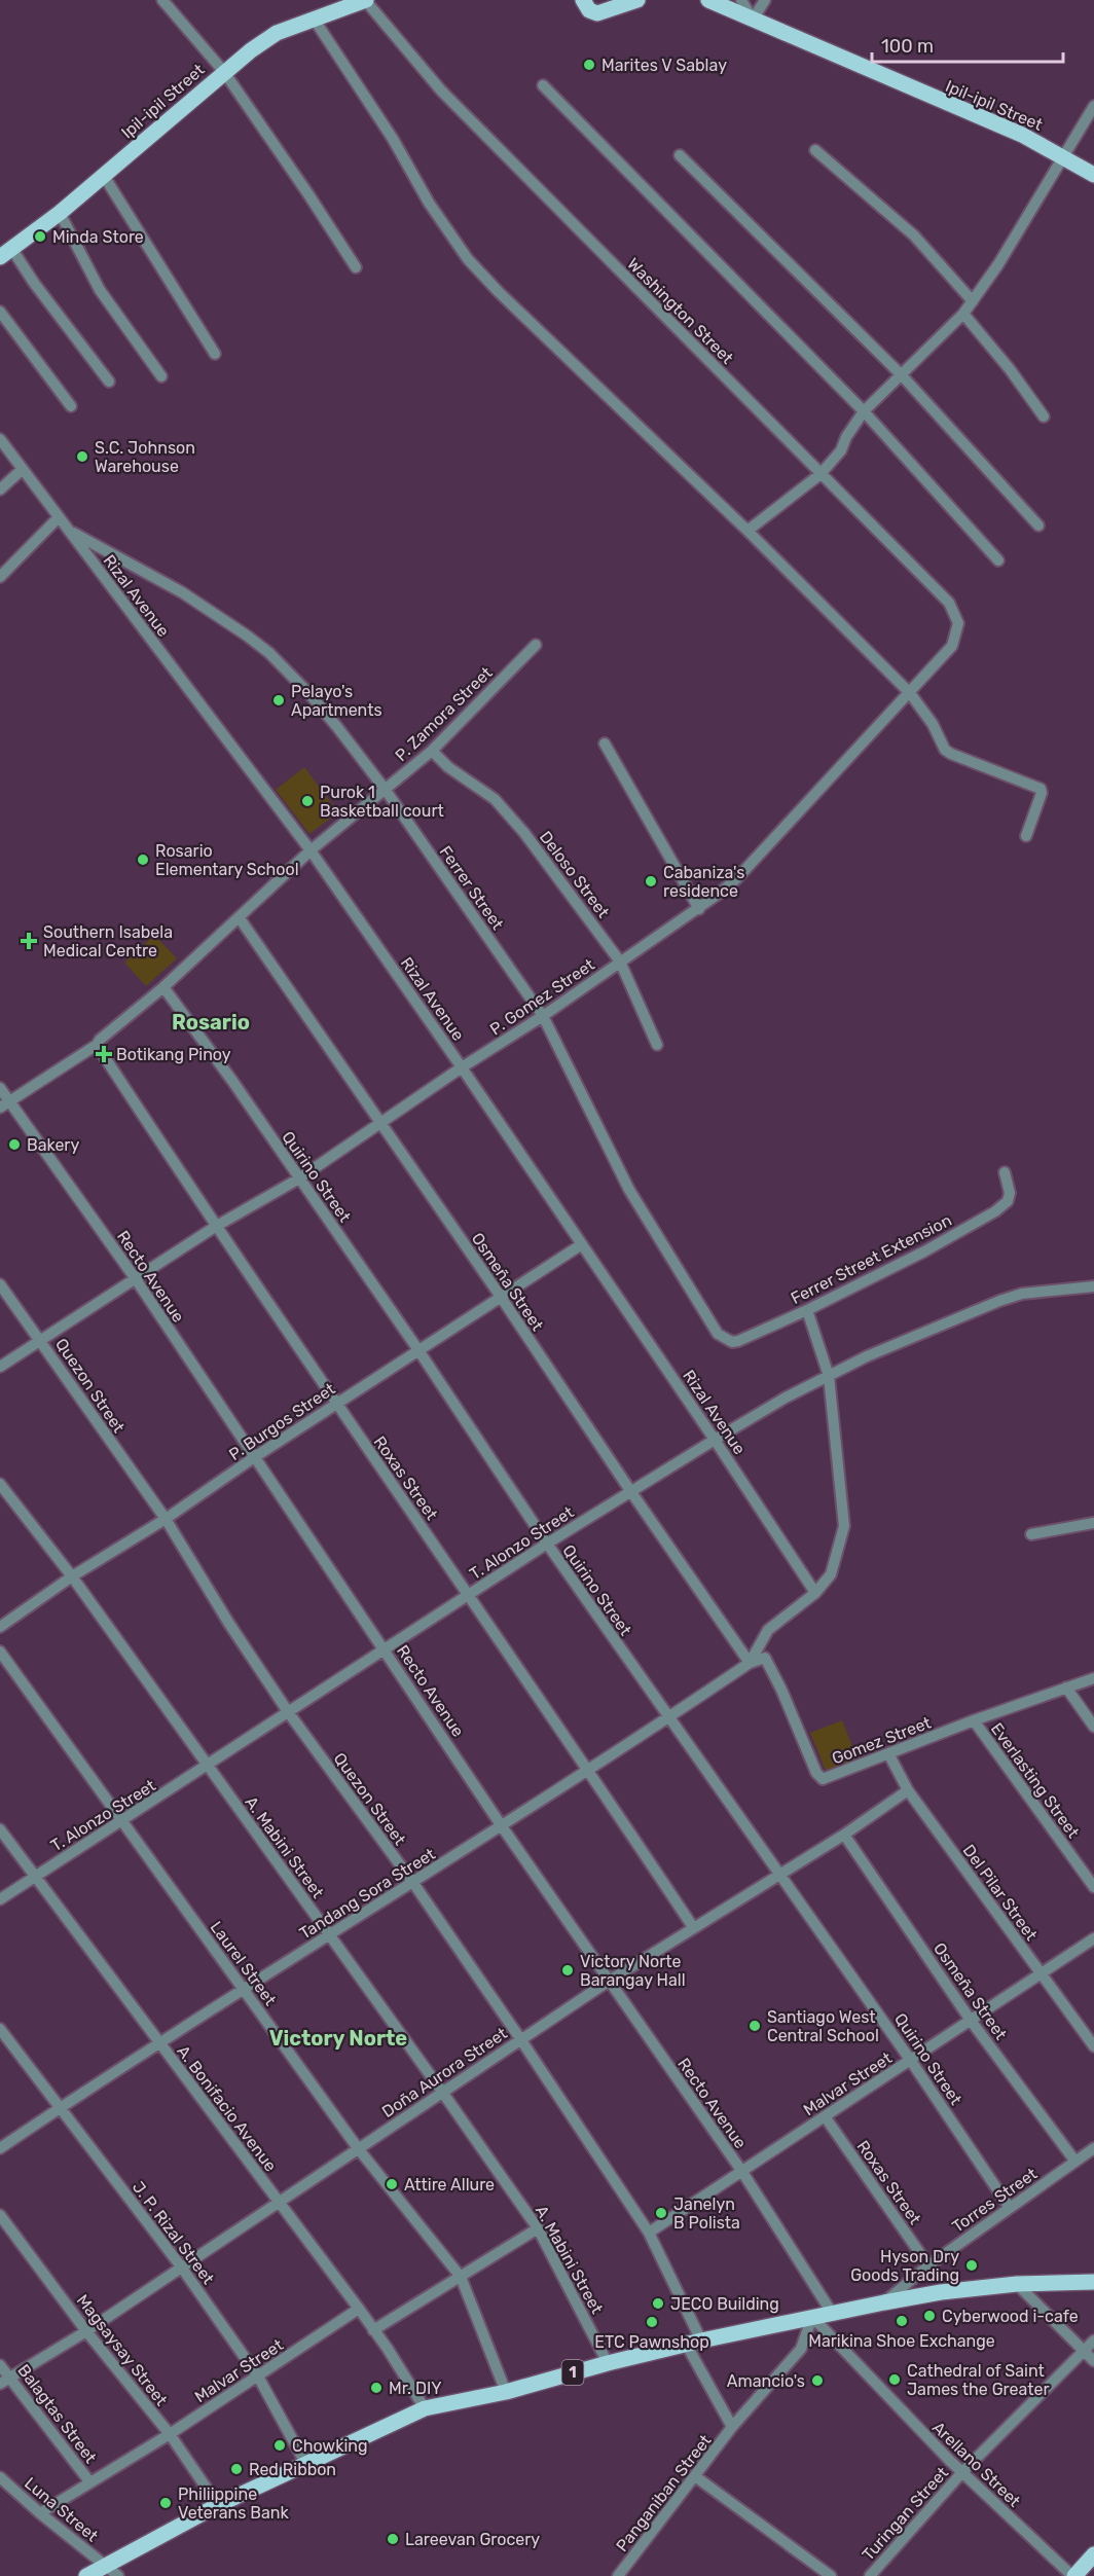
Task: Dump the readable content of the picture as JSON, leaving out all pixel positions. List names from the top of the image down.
{
  "streets": {
    "main road": ["Ipil-ipil Street", "1"],
    "street": [
      "Washington Street",
      "Rizal Avenue",
      "P. Zamora Street",
      "Deloso Street",
      "Ferrer Street",
      "P. Gomez Street",
      "Quirino Street",
      "Ferrer Street Extension",
      "Recto Avenue",
      "Osmeña Street",
      "Quezon Street",
      "P. Burgos Street",
      "Roxas Street",
      "T. Alonzo Street",
      "Gomez Street",
      "Everlasting Street",
      "A. Mabini Street",
      "Del Pilar Street",
      "Tandang Sora Street",
      "Laurel Street",
      "Doña Aurora Street",
      "Malvar Street",
      "A. Bonifacio Avenue",
      "Torres Street",
      "J. P. Rizal Street",
      "Magsaysay Street",
      "Balagtas Street",
      "Arellano Street",
      "Panganiban Street",
      "Luna Street",
      "Turingan Street"
    ]
  },
  "crossings": [
    ["Ipil-ipil Street", "Washington Street"],
    ["Washington Street", "P. Gomez Street"],
    ["Rizal Avenue", "P. Zamora Street"],
    ["Rizal Avenue", "Ferrer Street"],
    ["Rizal Avenue", "P. Gomez Street"],
    ["Rizal Avenue", "P. Burgos Street"],
    ["Rizal Avenue", "T. Alonzo Street"],
    ["P. Zamora Street", "Deloso Street"],
    ["P. Zamora Street", "Ferrer Street"],
    ["P. Zamora Street", "Quirino Street"],
    ["P. Zamora Street", "Recto Avenue"],
    ["P. Zamora Street", "Osmeña Street"],
    ["P. Zamora Street", "Roxas Street"],
    ["Deloso Street", "P. Gomez Street"],
    ["Ferrer Street", "P. Gomez Street"],
    ["Ferrer Street", "Ferrer Street Extension"],
    ["P. Gomez Street", "Quirino Street"],
    ["P. Gomez Street", "Recto Avenue"],
    ["P. Gomez Street", "Osmeña Street"],
    ["P. Gomez Street", "Quezon Street"],
    ["P. Gomez Street", "Roxas Street"],
    ["Quirino Street", "P. Burgos Street"],
    ["Quirino Street", "T. Alonzo Street"],
    ["Quirino Street", "Tandang Sora Street"],
    ["Quirino Street", "Doña Aurora Street"],
    ["Quirino Street", "Malvar Street"],
    ["Quirino Street", "Torres Street"],
    ["Recto Avenue", "P. Burgos Street"],
    ["Recto Avenue", "T. Alonzo Street"],
    ["Recto Avenue", "Tandang Sora Street"],
    ["Recto Avenue", "Doña Aurora Street"],
    ["Recto Avenue", "Malvar Street"],
    ["Recto Avenue", "1"],
    ["Osmeña Street", "P. Burgos Street"],
    ["Osmeña Street", "T. Alonzo Street"],
    ["Osmeña Street", "Gomez Street"],
    ["Osmeña Street", "Tandang Sora Street"],
    ["Osmeña Street", "Doña Aurora Street"],
    ["Osmeña Street", "Malvar Street"],
    ["Osmeña Street", "Torres Street"],
    ["Quezon Street", "P. Burgos Street"],
    ["Quezon Street", "T. Alonzo Street"],
    ["Quezon Street", "Tandang Sora Street"],
    ["Quezon Street", "Doña Aurora Street"],
    ["Quezon Street", "Malvar Street"],
    ["Quezon Street", "1"],
    ["Quezon Street", "Panganiban Street"],
    ["P. Burgos Street", "Roxas Street"],
    ["P. Burgos Street", "A. Mabini Street"],
    ["Roxas Street", "T. Alonzo Street"],
    ["Roxas Street", "Tandang Sora Street"],
    ["Roxas Street", "Doña Aurora Street"],
    ["Roxas Street", "Malvar Street"],
    ["Roxas Street", "Torres Street"],
    ["T. Alonzo Street", "A. Mabini Street"],
    ["T. Alonzo Street", "Laurel Street"],
    ["T. Alonzo Street", "A. Bonifacio Avenue"],
    ["Gomez Street", "Everlasting Street"],
    ["Gomez Street", "Del Pilar Street"],
    ["Gomez Street", "Tandang Sora Street"],
    ["A. Mabini Street", "Tandang Sora Street"],
    ["A. Mabini Street", "Doña Aurora Street"],
    ["A. Mabini Street", "1"],
    ["Del Pilar Street", "Doña Aurora Street"],
    ["Del Pilar Street", "Malvar Street"],
    ["Tandang Sora Street", "Laurel Street"],
    ["Tandang Sora Street", "A. Bonifacio Avenue"],
    ["Tandang Sora Street", "J. P. Rizal Street"],
    ["Laurel Street", "Doña Aurora Street"],
    ["Laurel Street", "1"],
    ["Doña Aurora Street", "A. Bonifacio Avenue"],
    ["Doña Aurora Street", "J. P. Rizal Street"],
    ["Doña Aurora Street", "Magsaysay Street"],
    ["Doña Aurora Street", "Balagtas Street"],
    ["Malvar Street", "A. Bonifacio Avenue"],
    ["Malvar Street", "J. P. Rizal Street"],
    ["Malvar Street", "Magsaysay Street"],
    ["Malvar Street", "Balagtas Street"],
    ["Malvar Street", "Luna Street"],
    ["A. Bonifacio Avenue", "1"],
    ["Torres Street", "1"],
    ["J. P. Rizal Street", "1"],
    ["Magsaysay Street", "1"],
    ["1", "Arellano Street"],
    ["1", "Panganiban Street"],
    ["1", "Luna Street"],
    ["Arellano Street", "Panganiban Street"],
    ["Arellano Street", "Turingan Street"]
  ],
  "districts": ["Rosario", "Victory Norte"],
  "places": {
    "other": [
      "Marites V Sablay",
      "Minda Store",
      "S.C. Johnson Warehouse",
      "Pelayo's Apartments",
      "Purok 1 Basketball court",
      "Rosario Elementary School",
      "Cabaniza's residence",
      "Bakery",
      "Victory Norte Barangay Hall",
      "Santiago West Central School",
      "Attire Allure",
      "Janelyn B Polista",
      "Hyson Dry Goods Trading",
      "JECO Building",
      "Cyberwood i-cafe",
      "Marikina Shoe Exchange",
      "ETC Pawnshop",
      "Cathedral of Saint James the Greater",
      "Amancio's",
      "Mr. DIY",
      "Chowking",
      "Red Ribbon",
      "Philiippine Veterans Bank",
      "Lareevan Grocery"
    ],
    "health": ["Southern Isabela Medical Centre", "Botikang Pinoy"]
  },
  "scale_bar": "100 m"
}
